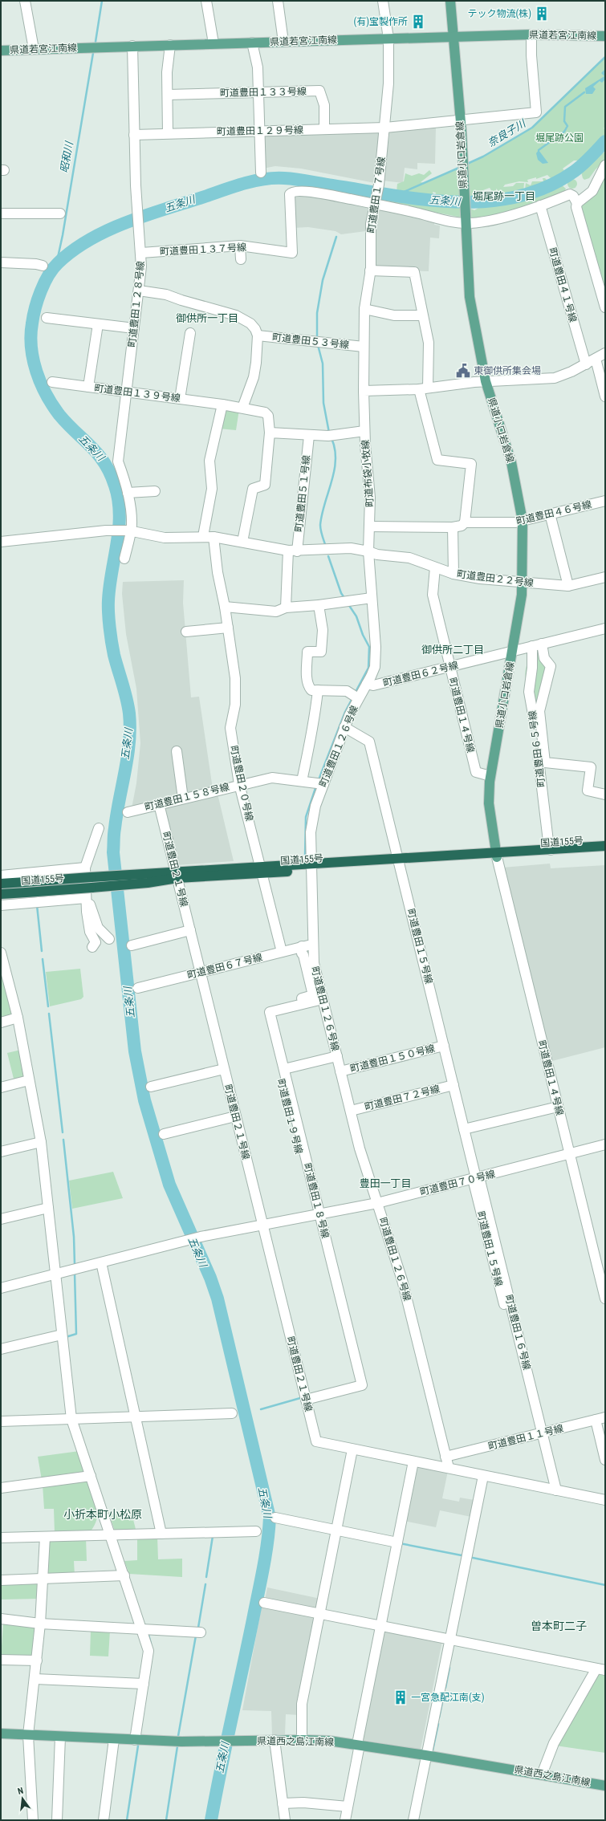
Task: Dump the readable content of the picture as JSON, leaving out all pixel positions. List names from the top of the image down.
{
  "streets": {
    "highway": ["国道155号"],
    "main road": ["県道若宮江南線", "県道小口岩倉線", "県道西之島江南線"],
    "street": [
      "町道豊田１３３号線",
      "町道豊田１２９号線",
      "町道豊田１７号線",
      "町道豊田１３７号線",
      "町道豊田４１号線",
      "町道豊田１２８号線",
      "町道豊田５３号線",
      "町道豊田１３９号線",
      "町道布袋小牧線",
      "町道豊田５１号線",
      "町道豊田４６号線",
      "町道豊田２２号線",
      "町道豊田６２号線",
      "町道豊田１４号線",
      "町道豊田１２６号線",
      "町道豊田６５号線",
      "町道豊田２０号線",
      "町道豊田１５８号線",
      "町道豊田２１号線",
      "町道豊田１５号線",
      "町道豊田６７号線",
      "町道豊田１５０号線",
      "町道豊田７２号線",
      "町道豊田１９号線",
      "町道豊田７０号線",
      "町道豊田１８号線",
      "町道豊田１１号線"
    ]
  },
  "crossings": [
    ["県道若宮江南線", "町道豊田１２９号線"],
    ["県道若宮江南線", "県道小口岩倉線"],
    ["県道若宮江南線", "町道豊田１７号線"],
    ["県道若宮江南線", "町道豊田１２８号線"],
    ["町道豊田１３３号線", "町道豊田１２９号線"],
    ["町道豊田１２９号線", "県道小口岩倉線"],
    ["町道豊田１２９号線", "町道豊田１７号線"],
    ["町道豊田１２９号線", "町道豊田１２８号線"],
    ["県道小口岩倉線", "町道豊田４６号線"],
    ["県道小口岩倉線", "町道豊田２２号線"],
    ["県道小口岩倉線", "町道豊田６２号線"],
    ["県道小口岩倉線", "町道豊田１４号線"],
    ["県道小口岩倉線", "国道155号"],
    ["町道豊田１７号線", "町道豊田１３７号線"],
    ["町道豊田１７号線", "町道豊田５３号線"],
    ["町道豊田１７号線", "町道布袋小牧線"],
    ["町道豊田１３７号線", "町道豊田１２８号線"],
    ["町道豊田１２８号線", "町道豊田１３９号線"],
    ["町道布袋小牧線", "町道豊田４６号線"],
    ["町道布袋小牧線", "町道豊田２２号線"],
    ["町道布袋小牧線", "町道豊田１２６号線"],
    ["町道豊田２２号線", "町道豊田１４号線"],
    ["町道豊田２２号線", "町道豊田１２６号線"],
    ["町道豊田６２号線", "町道豊田１４号線"],
    ["町道豊田６２号線", "町道豊田１２６号線"],
    ["町道豊田６２号線", "町道豊田６５号線"],
    ["町道豊田１４号線", "国道155号"],
    ["町道豊田１４号線", "町道豊田７０号線"],
    ["町道豊田１２６号線", "町道豊田１５８号線"],
    ["町道豊田１２６号線", "国道155号"],
    ["町道豊田１２６号線", "町道豊田１５号線"],
    ["町道豊田１２６号線", "町道豊田６７号線"],
    ["町道豊田１２６号線", "町道豊田１５０号線"],
    ["町道豊田１２６号線", "町道豊田７２号線"],
    ["町道豊田１２６号線", "町道豊田７０号線"],
    ["町道豊田１２６号線", "町道豊田１８号線"],
    ["町道豊田１２６号線", "町道豊田１１号線"],
    ["町道豊田６５号線", "国道155号"],
    ["町道豊田２０号線", "町道豊田１５８号線"],
    ["町道豊田２０号線", "国道155号"],
    ["町道豊田２０号線", "町道豊田６７号線"],
    ["町道豊田１５８号線", "町道豊田２１号線"],
    ["国道155号", "町道豊田２１号線"],
    ["国道155号", "町道豊田１５号線"],
    ["町道豊田２１号線", "町道豊田６７号線"],
    ["町道豊田２１号線", "町道豊田７０号線"],
    ["町道豊田２１号線", "町道豊田１８号線"],
    ["町道豊田１５号線", "町道豊田１５０号線"],
    ["町道豊田１５号線", "町道豊田７２号線"],
    ["町道豊田１５号線", "町道豊田７０号線"],
    ["町道豊田１５号線", "町道豊田１１号線"],
    ["町道豊田６７号線", "町道豊田１９号線"],
    ["町道豊田１９号線", "町道豊田７０号線"],
    ["町道豊田１９号線", "町道豊田１８号線"],
    ["町道豊田７０号線", "町道豊田１８号線"]
  ],
  "districts": [
    "堀尾跡一丁目",
    "御供所一丁目",
    "御供所二丁目",
    "豊田一丁目",
    "小折本町小松原",
    "曽本町二子"
  ],
  "water": ["奈良子川", "昭和川", "五条川"],
  "parks": ["堀尾跡公園"],
  "places": {
    "building": ["テック物流(株)", "(有)宝製作所", "一宮急配江南(支)"],
    "public building": ["東御供所集会場"]
  },
  "north": "top"
}
